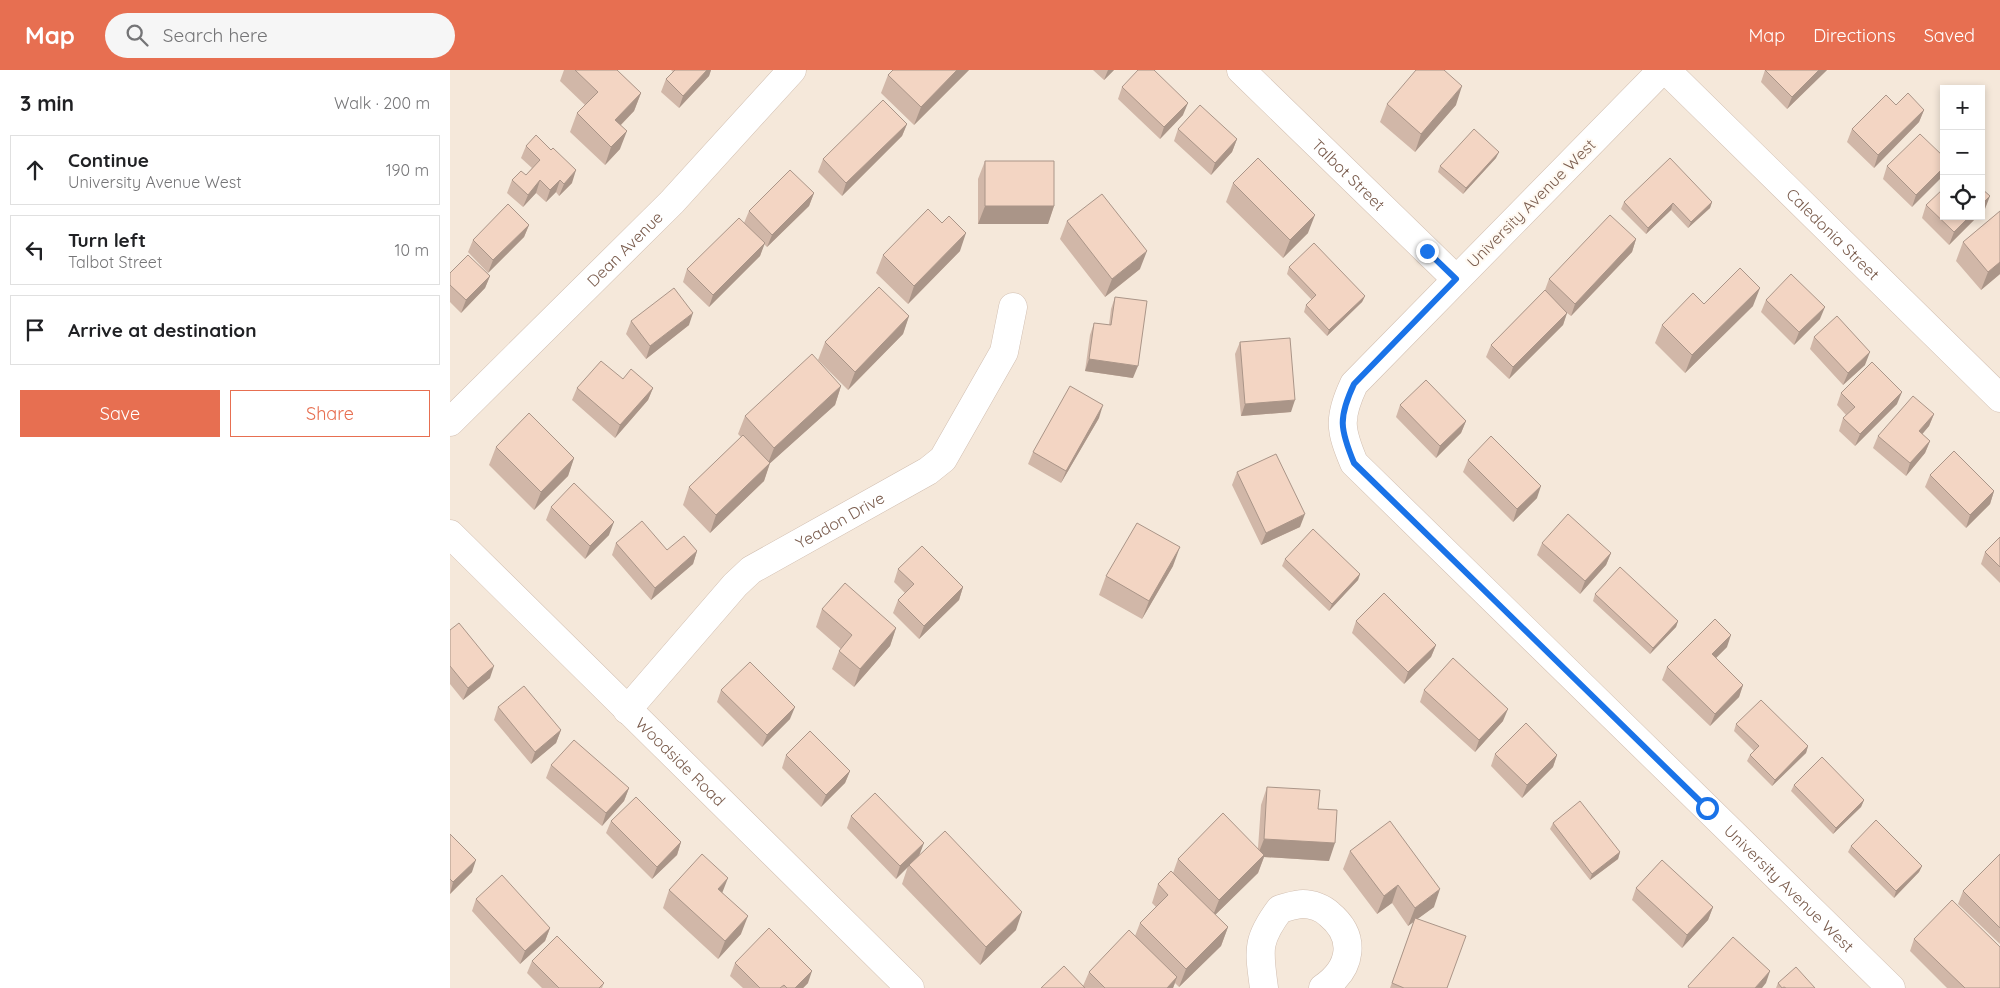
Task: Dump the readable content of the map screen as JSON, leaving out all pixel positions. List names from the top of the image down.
{
  "streets": {
    "street": [
      "Talbot Street",
      "University Avenue West",
      "Caledonia Street",
      "Dean Avenue",
      "Yeadon Drive",
      "Woodside Road"
    ]
  },
  "crossings": [
    ["Talbot Street", "University Avenue West"],
    ["Yeadon Drive", "Woodside Road"]
  ],
  "page": {
    "header": "Map",
    "search": "Search here",
    "nav": ["Map", "Directions", "Saved"],
    "heading": ["3 min", "Walk · 200 m"],
    "map_buttons": ["+", "−"],
    "list": [
      ["Continue", "University Avenue West", "190 m"],
      ["Turn left", "Talbot Street", "10 m"],
      "Arrive at destination"
    ],
    "buttons": ["Save", "Share"]
  }
}
